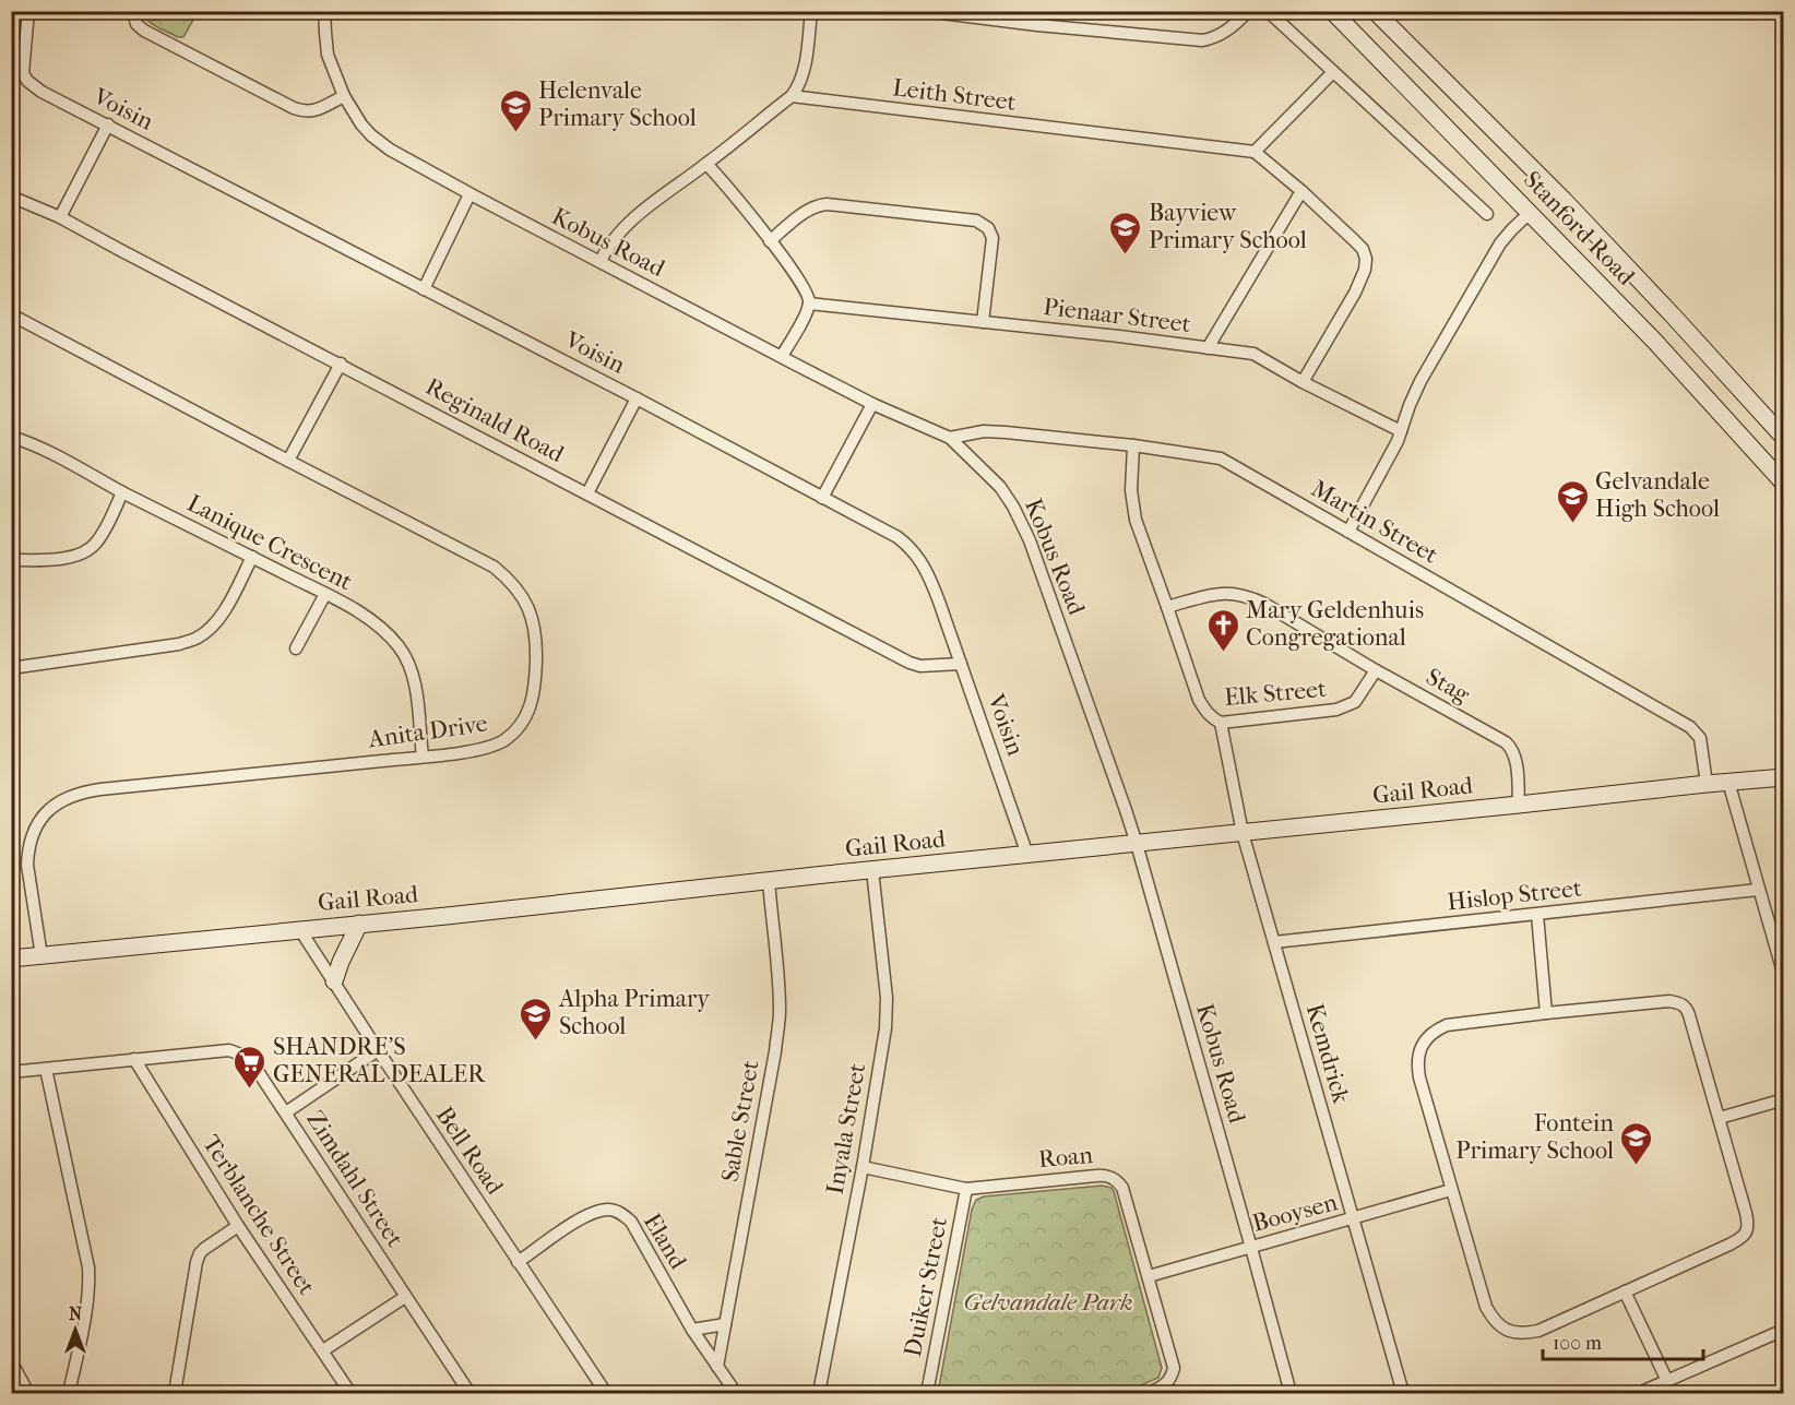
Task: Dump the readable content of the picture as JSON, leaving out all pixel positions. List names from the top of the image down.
{
  "streets": {
    "street": [
      "Leith Street",
      "Voisin",
      "Stanford Road",
      "Kobus Road",
      "Pienaar Street",
      "Reginald Road",
      "Martin Street",
      "Lanique Crescent",
      "Stag",
      "Elk Street",
      "Anita Drive",
      "Gail Road",
      "Hislop Street",
      "Kemdrick",
      "Sable Street",
      "Inyala Street",
      "Bell Road",
      "Roan",
      "Zimdahl Street",
      "Booysen",
      "Terblanche Street",
      "Eland",
      "Duiker Street"
    ]
  },
  "crossings": [
    ["Voisin", "Reginald Road"],
    ["Voisin", "Gail Road"],
    ["Kobus Road", "Martin Street"],
    ["Kobus Road", "Gail Road"],
    ["Kobus Road", "Booysen"],
    ["Martin Street", "Elk Street"],
    ["Martin Street", "Gail Road"],
    ["Lanique Crescent", "Anita Drive"],
    ["Stag", "Elk Street"],
    ["Stag", "Gail Road"],
    ["Elk Street", "Kemdrick"],
    ["Anita Drive", "Gail Road"],
    ["Gail Road", "Kemdrick"],
    ["Gail Road", "Sable Street"],
    ["Gail Road", "Inyala Street"],
    ["Gail Road", "Bell Road"],
    ["Hislop Street", "Kemdrick"],
    ["Kemdrick", "Booysen"],
    ["Sable Street", "Eland"],
    ["Inyala Street", "Roan"],
    ["Bell Road", "Eland"],
    ["Roan", "Booysen"],
    ["Roan", "Duiker Street"],
    ["Zimdahl Street", "Terblanche Street"]
  ],
  "parks": ["Gelvandale Park"],
  "places": {
    "school or university": [
      "Helenvale Primary School",
      "Bayview Primary School",
      "Gelvandale High School",
      "Alpha Primary School",
      "Fontein Primary School"
    ],
    "church": ["Mary Geldenhuis Congregational"],
    "supermarket": ["SHANDRE'S GENERAL DEALER"]
  },
  "scale_bar": "100 m",
  "north": "top"
}
